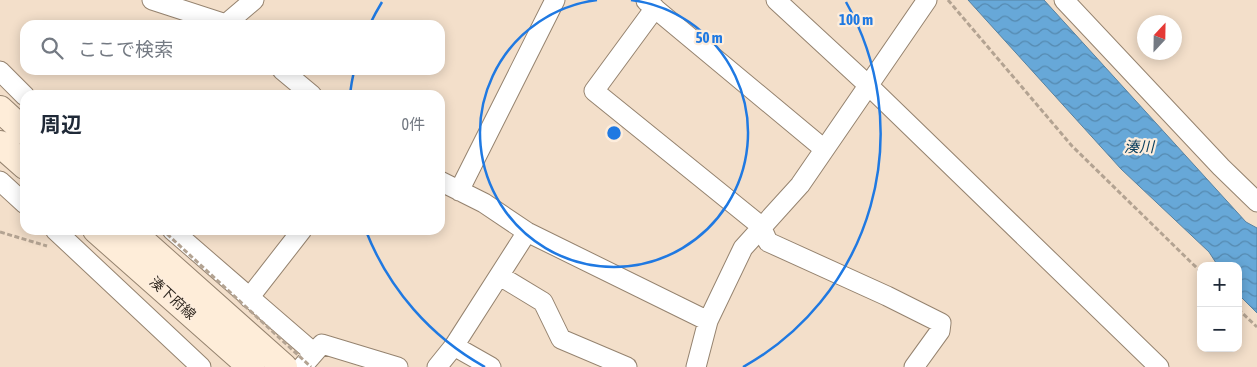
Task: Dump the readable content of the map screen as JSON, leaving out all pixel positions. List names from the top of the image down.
{
  "streets": {
    "main road": ["湊下府線"]
  },
  "water": ["湊川"],
  "north": "top",
  "page": {
    "search": "ここで検索",
    "heading": ["周辺", "0件"],
    "map_buttons": ["+", "−"]
  },
  "rings": ["100 m", "50 m"]
}
